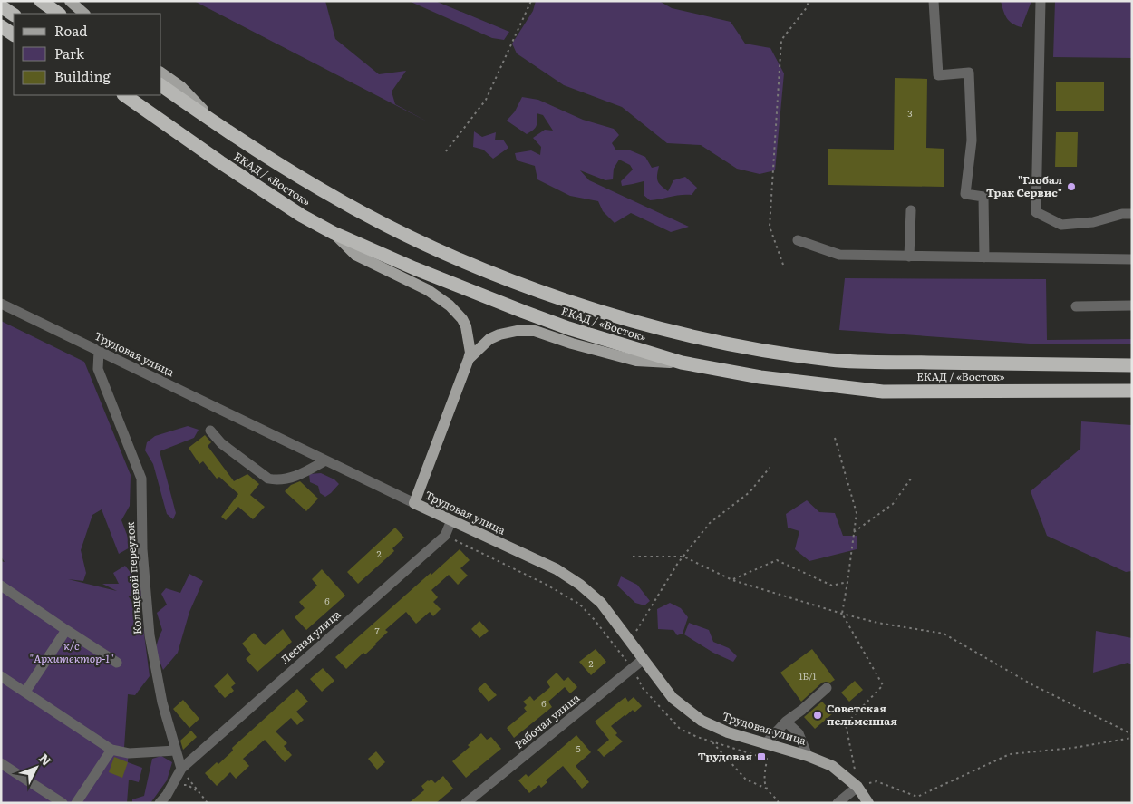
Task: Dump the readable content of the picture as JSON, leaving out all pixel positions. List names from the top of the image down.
{
  "streets": {
    "highway": ["ЕКАД / «Восток»"],
    "main road": ["Трудовая улица"],
    "street": ["Кольцевой переулок", "Лесная улица", "Рабочая улица"]
  },
  "crossings": [
    ["Трудовая улица", "Кольцевой переулок"],
    ["Трудовая улица", "Лесная улица"],
    ["Трудовая улица", "Рабочая улица"],
    ["Кольцевой переулок", "Лесная улица"]
  ],
  "parks": ["к/с \"Архитектор-1\""],
  "places": {
    "other": ["\"Глобал Трак Сервис\"", "Советская пельменная"],
    "transit": ["Трудовая"]
  },
  "house_numbers": [
    "3",
    "2",
    "6",
    "7",
    "2",
    "1Б/1",
    "6",
    "5"
  ],
  "legend": ["Road", "Park", "Building"],
  "north": "top right"
}
